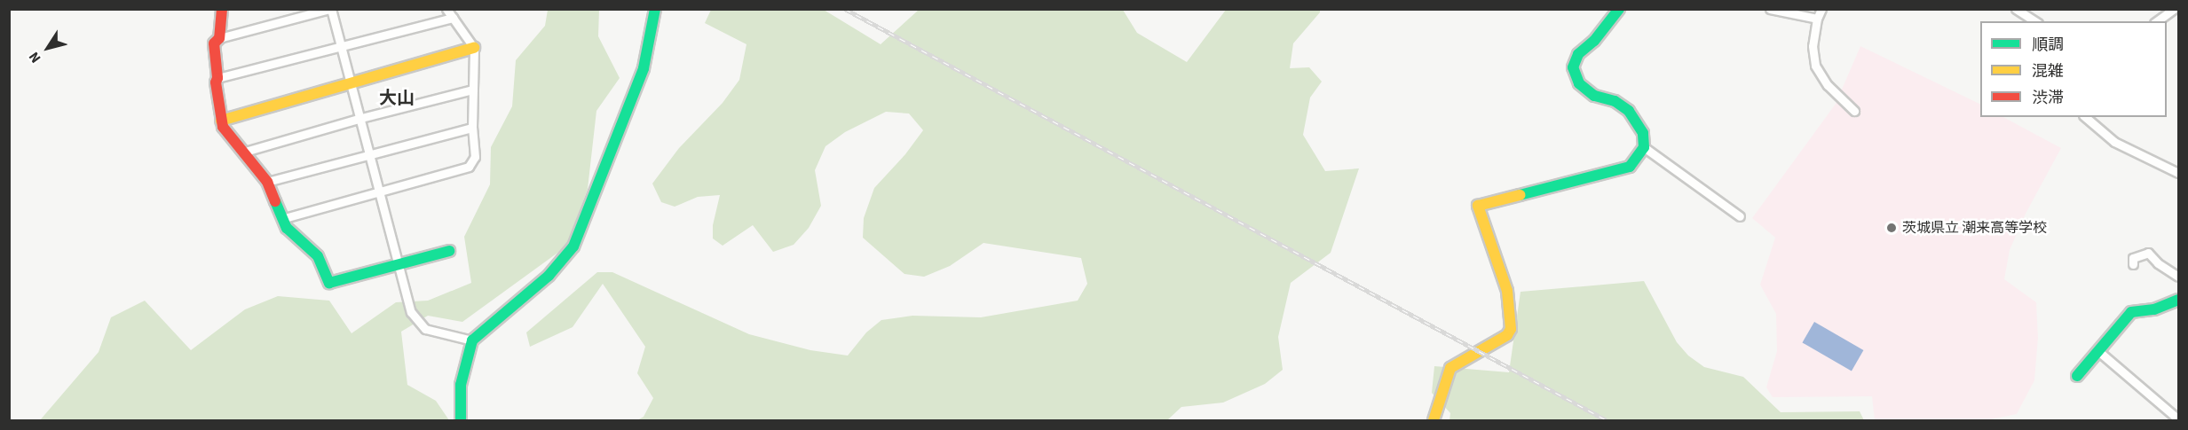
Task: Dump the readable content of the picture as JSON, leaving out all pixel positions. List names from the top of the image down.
{
  "districts": ["大山"],
  "places": ["茨城県立 潮来高等学校"],
  "legend": ["順調", "混雑", "渋滞"],
  "north": "bottom left"
}
